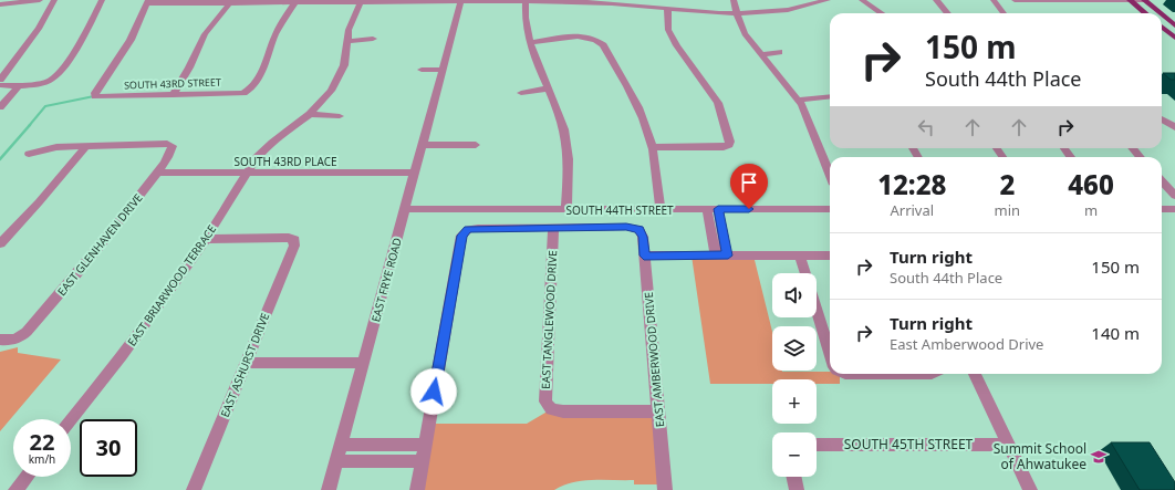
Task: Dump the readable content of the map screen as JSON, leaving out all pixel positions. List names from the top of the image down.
{
  "streets": {
    "street": [
      "SOUTH 43RD STREET",
      "SOUTH 43RD PLACE",
      "SOUTH 44TH STREET",
      "EAST GLENHAVEN DRIVE",
      "EAST FRYE ROAD",
      "EAST BRIARWOOD TERRACE",
      "EAST TANGLEWOOD DRIVE",
      "EAST AMBERWOOD DRIVE",
      "EAST ASHURST DRIVE",
      "SOUTH 45TH STREET"
    ]
  },
  "crossings": [
    ["SOUTH 43RD PLACE", "EAST GLENHAVEN DRIVE"],
    ["SOUTH 43RD PLACE", "EAST FRYE ROAD"],
    ["SOUTH 43RD PLACE", "EAST BRIARWOOD TERRACE"],
    ["SOUTH 44TH STREET", "EAST FRYE ROAD"],
    ["EAST BRIARWOOD TERRACE", "EAST ASHURST DRIVE"],
    ["EAST TANGLEWOOD DRIVE", "EAST AMBERWOOD DRIVE"]
  ],
  "places": {
    "school or university": ["Summit School of Ahwatukee"]
  },
  "page": {
    "turn": ["150 m", "South 44th Place"],
    "eta": [
      "12:28",
      "Arrival",
      "2",
      "min",
      "460",
      "m"
    ],
    "list": [
      {
        "name": "Turn right",
        "note": "South 44th Place",
        "value": "150 m"
      },
      {
        "name": "Turn right",
        "note": "East Amberwood Drive",
        "value": "140 m"
      }
    ],
    "map_buttons": ["+", "−"],
    "speed": "22 km/h",
    "limit": "30"
  }
}
